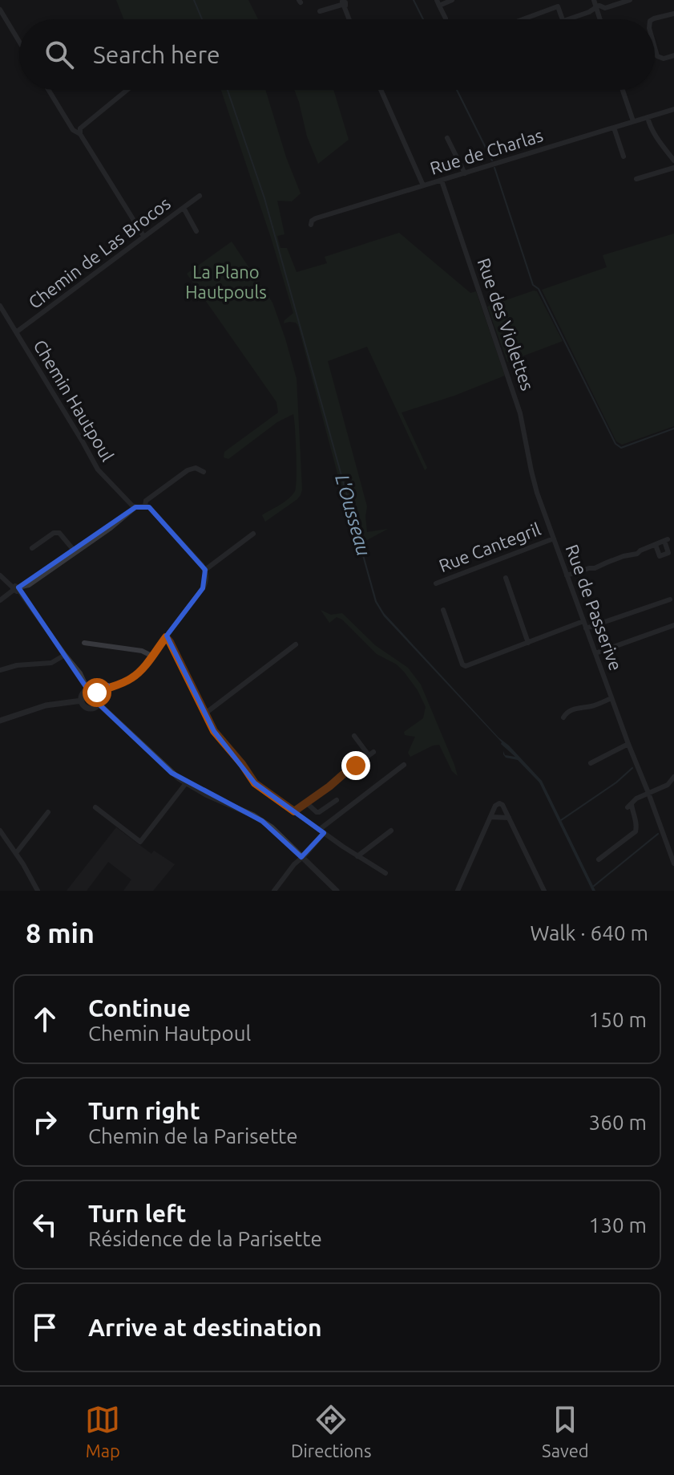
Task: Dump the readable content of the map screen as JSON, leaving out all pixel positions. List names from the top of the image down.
{
  "streets": {
    "street": [
      "Rue de Charlas",
      "Chemin de Las Brocos",
      "Rue des Violettes",
      "Chemin Hautpoul",
      "Rue Cantegril",
      "Rue de Passerive"
    ]
  },
  "crossings": [
    ["Rue de Charlas", "Rue des Violettes"],
    ["Chemin de Las Brocos", "Chemin Hautpoul"],
    ["Rue des Violettes", "Rue de Passerive"],
    ["Rue Cantegril", "Rue de Passerive"]
  ],
  "water": ["L'Ousseau"],
  "parks": ["La Plano Hautpouls"],
  "page": {
    "search": "Search here",
    "heading": ["8 min", "Walk · 640 m"],
    "list": [
      ["Continue", "Chemin Hautpoul", "150 m"],
      ["Turn right", "Chemin de la Parisette", "360 m"],
      ["Turn left", "Résidence de la Parisette", "130 m"],
      "Arrive at destination"
    ],
    "nav": ["Map", "Directions", "Saved"]
  }
}
